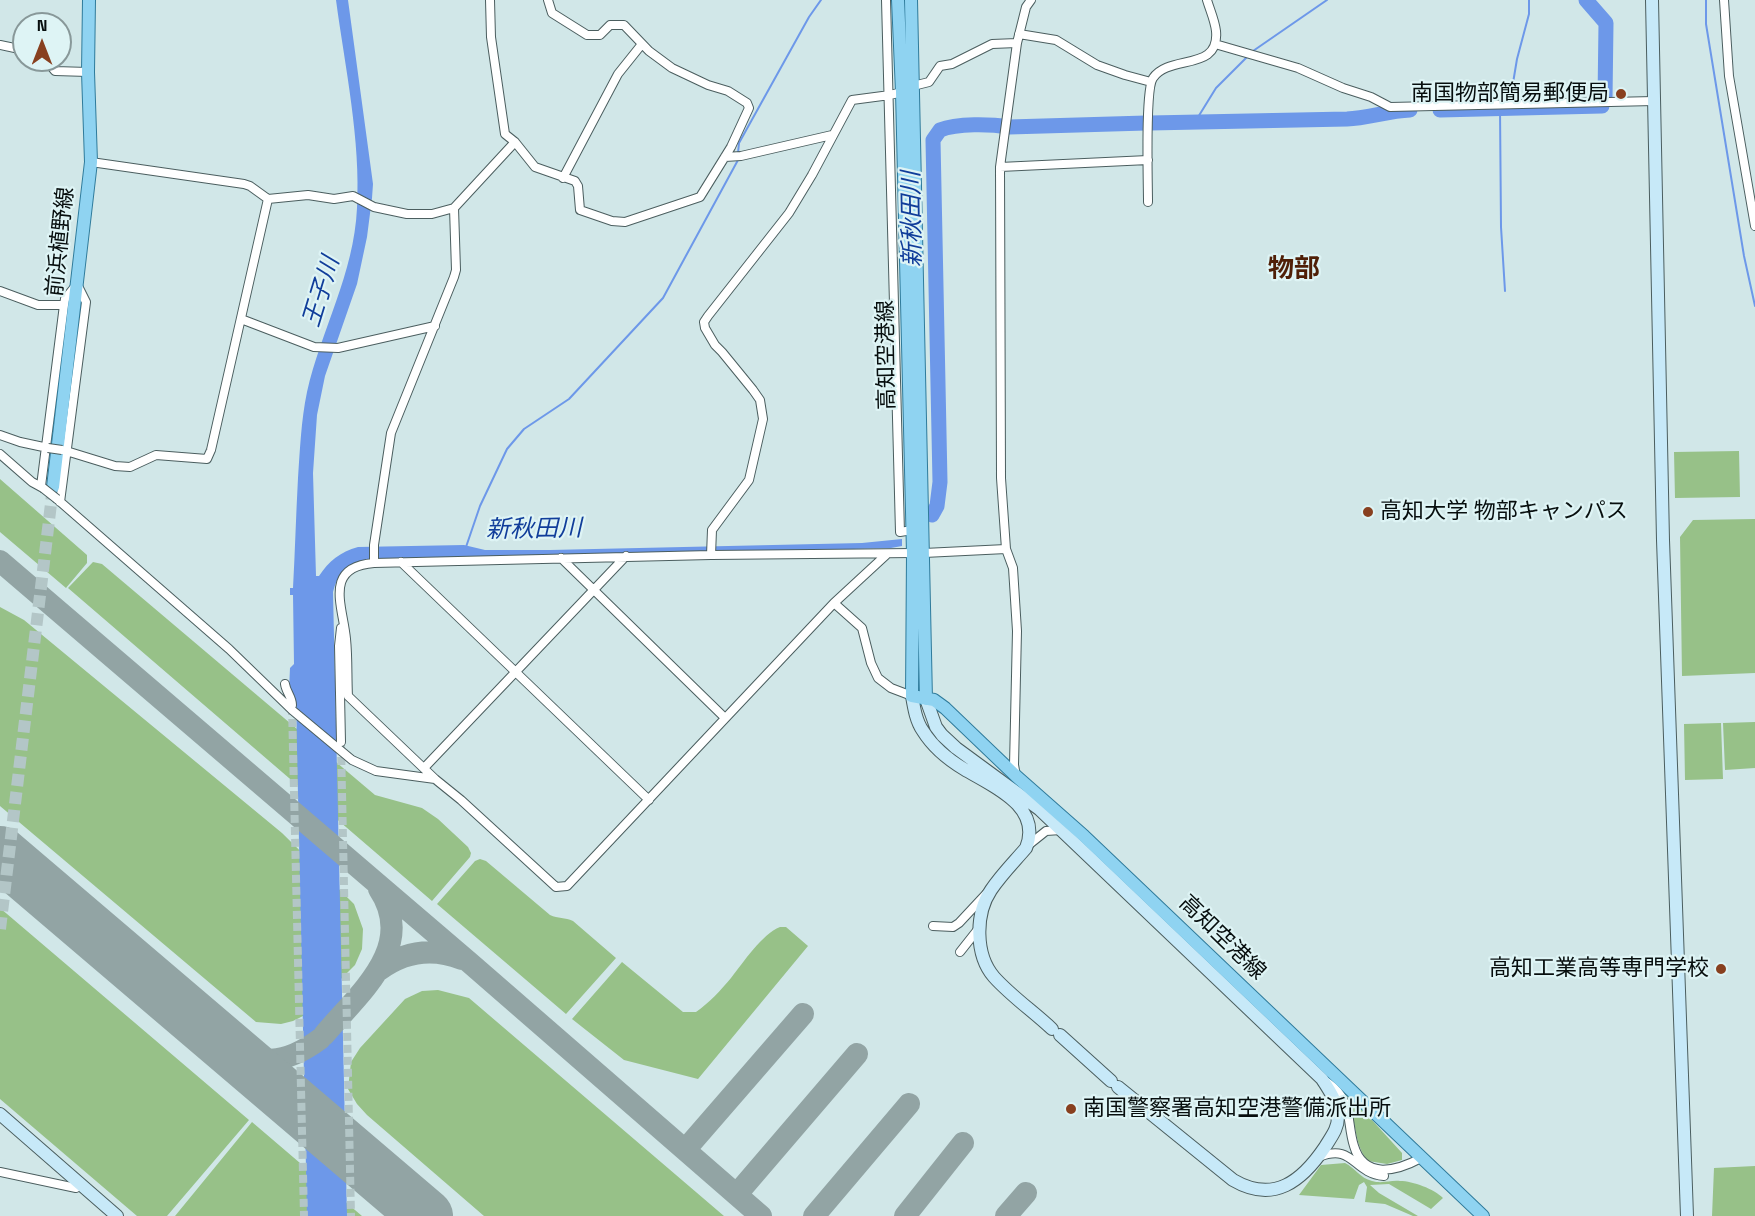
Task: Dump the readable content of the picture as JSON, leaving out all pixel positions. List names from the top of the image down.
{
  "streets": {
    "main road": ["前浜植野線", "高知空港線"]
  },
  "districts": ["物部"],
  "water": ["新秋田川", "王子川"],
  "places": [
    "南国物部簡易郵便局",
    "高知大学 物部キャンパス",
    "高知工業高等専門学校",
    "南国警察署高知空港警備派出所"
  ],
  "north": "top"
}
